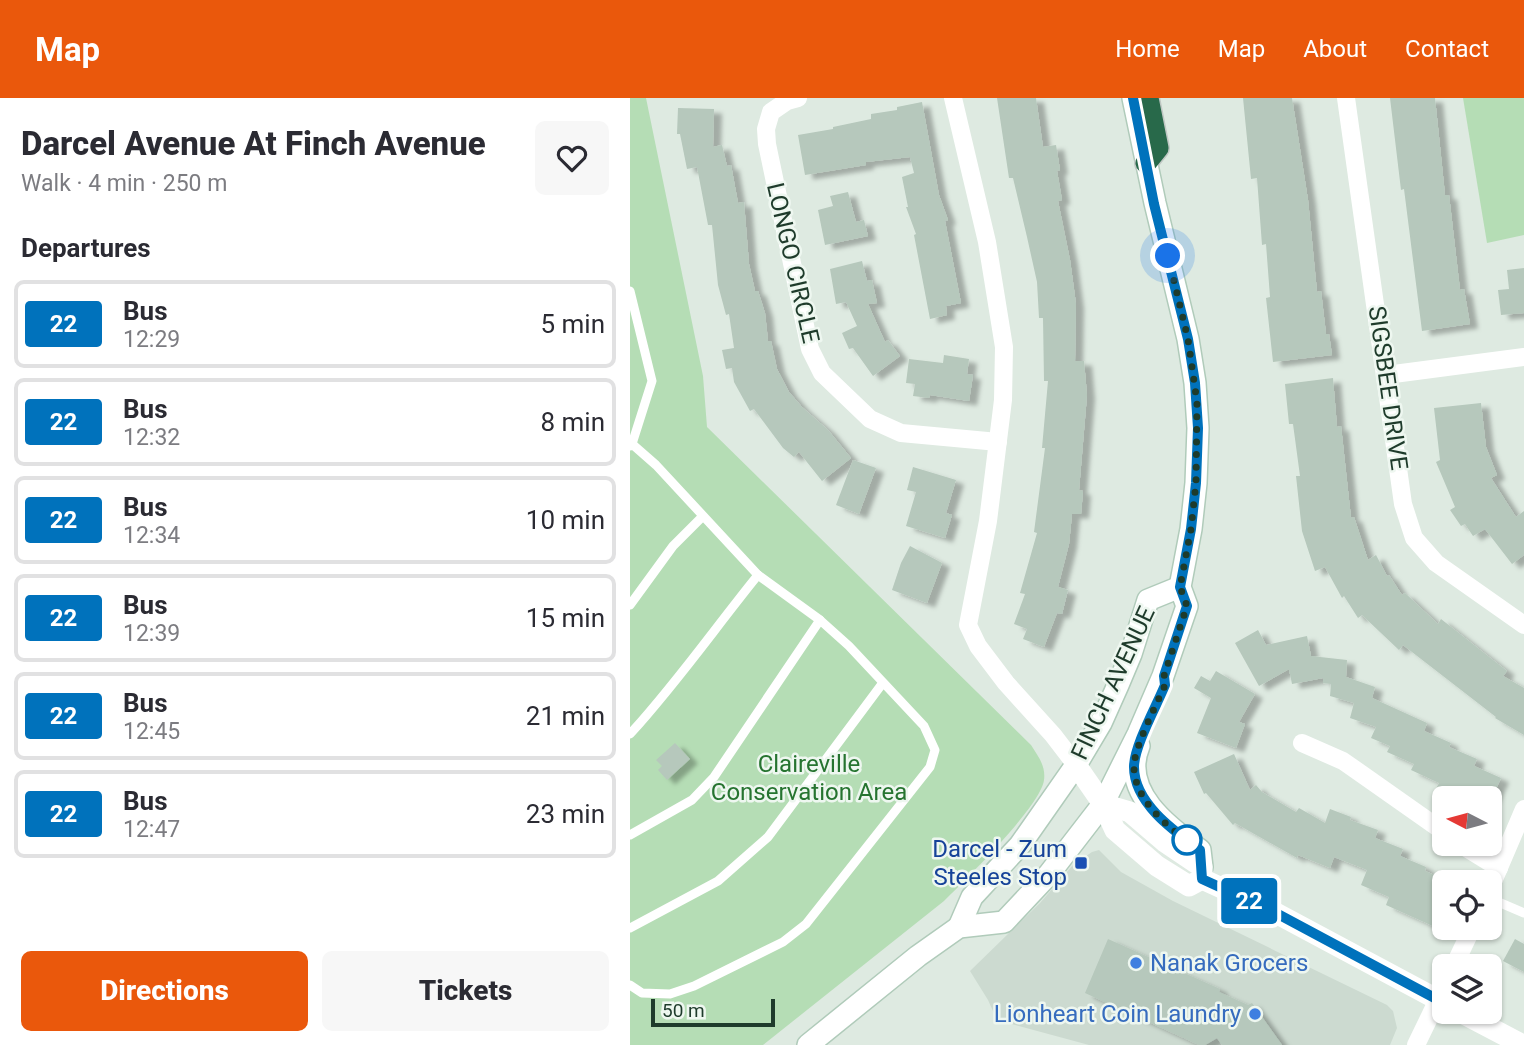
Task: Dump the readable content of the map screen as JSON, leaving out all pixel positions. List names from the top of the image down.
{
  "streets": {
    "main road": ["FINCH AVENUE"],
    "street": ["LONGO CIRCLE", "SIGSBEE DRIVE"]
  },
  "parks": ["Claireville Conservation Area"],
  "places": {
    "transit": ["Darcel - Zum Steeles Stop"],
    "other": ["Nanak Grocers", "Lionheart Coin Laundry"]
  },
  "lines": ["bus line 22"],
  "scale_bar": "50 m",
  "north": "left",
  "page": {
    "header": "Map",
    "nav": [
      "Home",
      "Map",
      "About",
      "Contact"
    ],
    "heading": [
      ["Darcel Avenue At Finch Avenue", "Walk · 4 min · 250 m"],
      "Departures"
    ],
    "on_map": "22",
    "list": [
      {
        "mark": "22",
        "name": "Bus",
        "note": "12:29",
        "value": "5 min"
      },
      {
        "mark": "22",
        "name": "Bus",
        "note": "12:32",
        "value": "8 min"
      },
      {
        "mark": "22",
        "name": "Bus",
        "note": "12:34",
        "value": "10 min"
      },
      {
        "mark": "22",
        "name": "Bus",
        "note": "12:39",
        "value": "15 min"
      },
      {
        "mark": "22",
        "name": "Bus",
        "note": "12:45",
        "value": "21 min"
      },
      {
        "mark": "22",
        "name": "Bus",
        "note": "12:47",
        "value": "23 min"
      }
    ],
    "buttons": ["Directions", "Tickets"],
    "scale": "50 m"
  }
}
